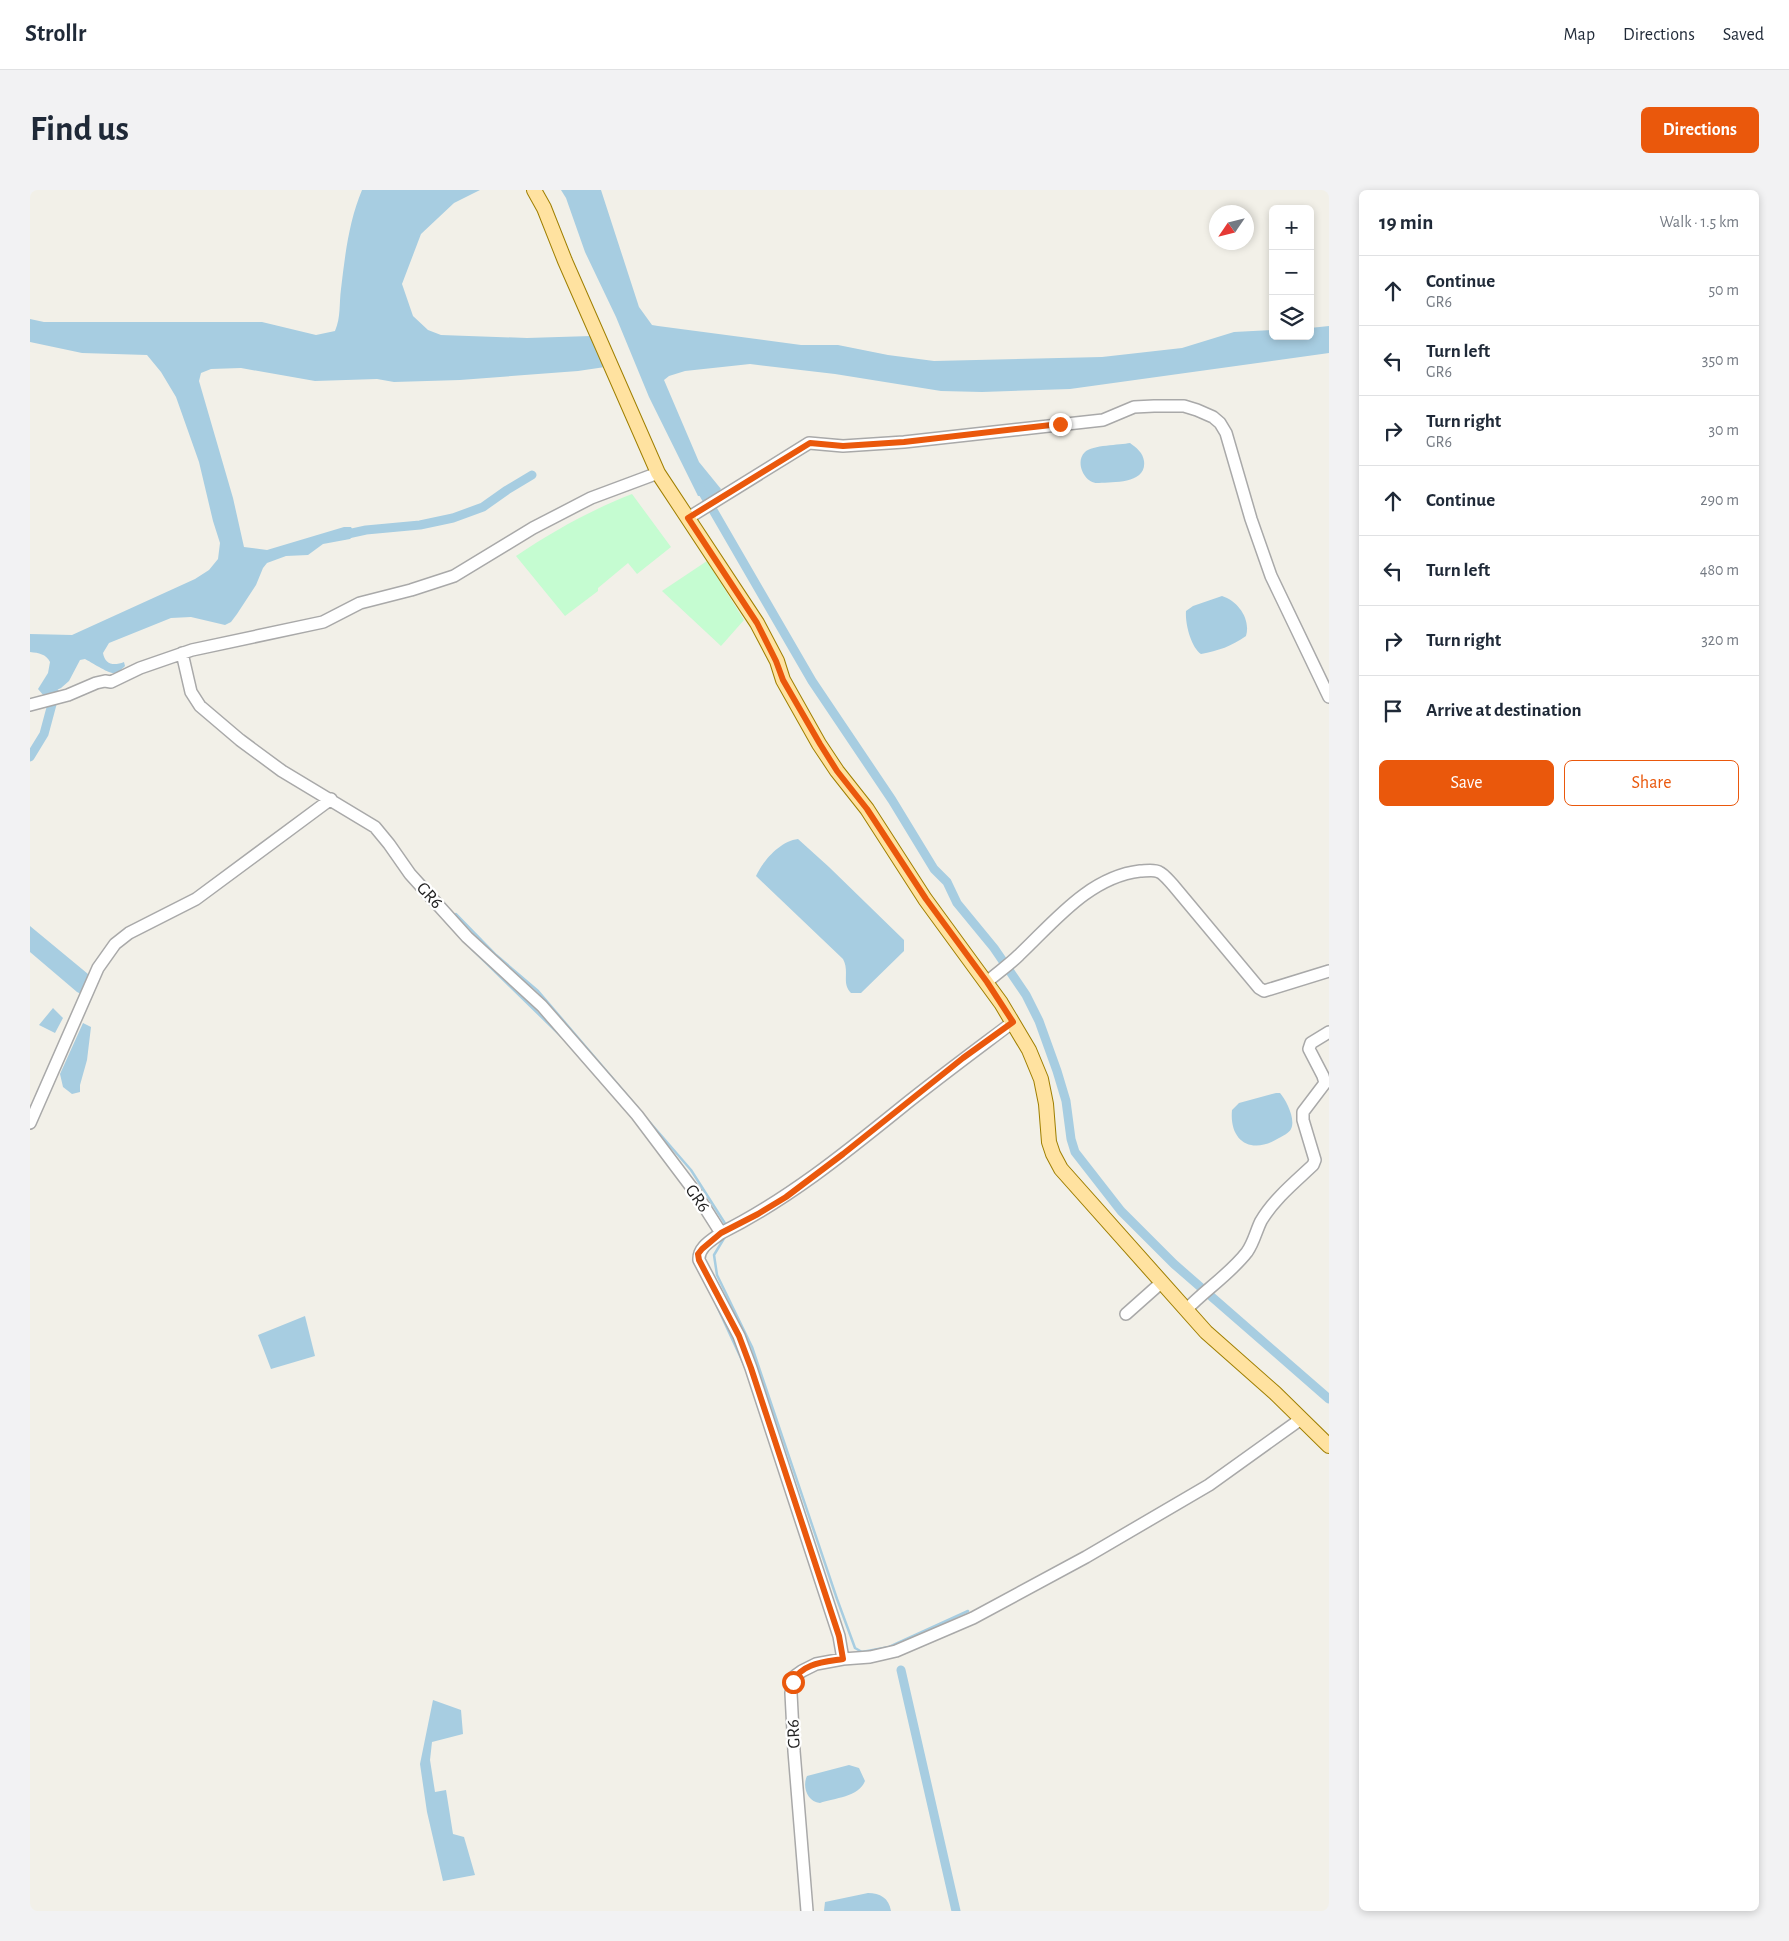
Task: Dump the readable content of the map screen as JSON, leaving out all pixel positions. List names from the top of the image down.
{
  "streets": {
    "street": ["GR6"]
  },
  "north": "bottom left",
  "page": {
    "header": "Strollr",
    "nav": ["Map", "Directions", "Saved"],
    "buttons": [
      "Directions",
      ["Save", "Share"]
    ],
    "title": "Find us",
    "heading": ["19 min", "Walk · 1.5 km"],
    "map_buttons": ["+", "−"],
    "list": [
      ["Continue", "GR6", "50 m"],
      ["Turn left", "GR6", "350 m"],
      ["Turn right", "GR6", "30 m"],
      ["Continue", "290 m"],
      ["Turn left", "480 m"],
      ["Turn right", "320 m"],
      "Arrive at destination"
    ]
  }
}
